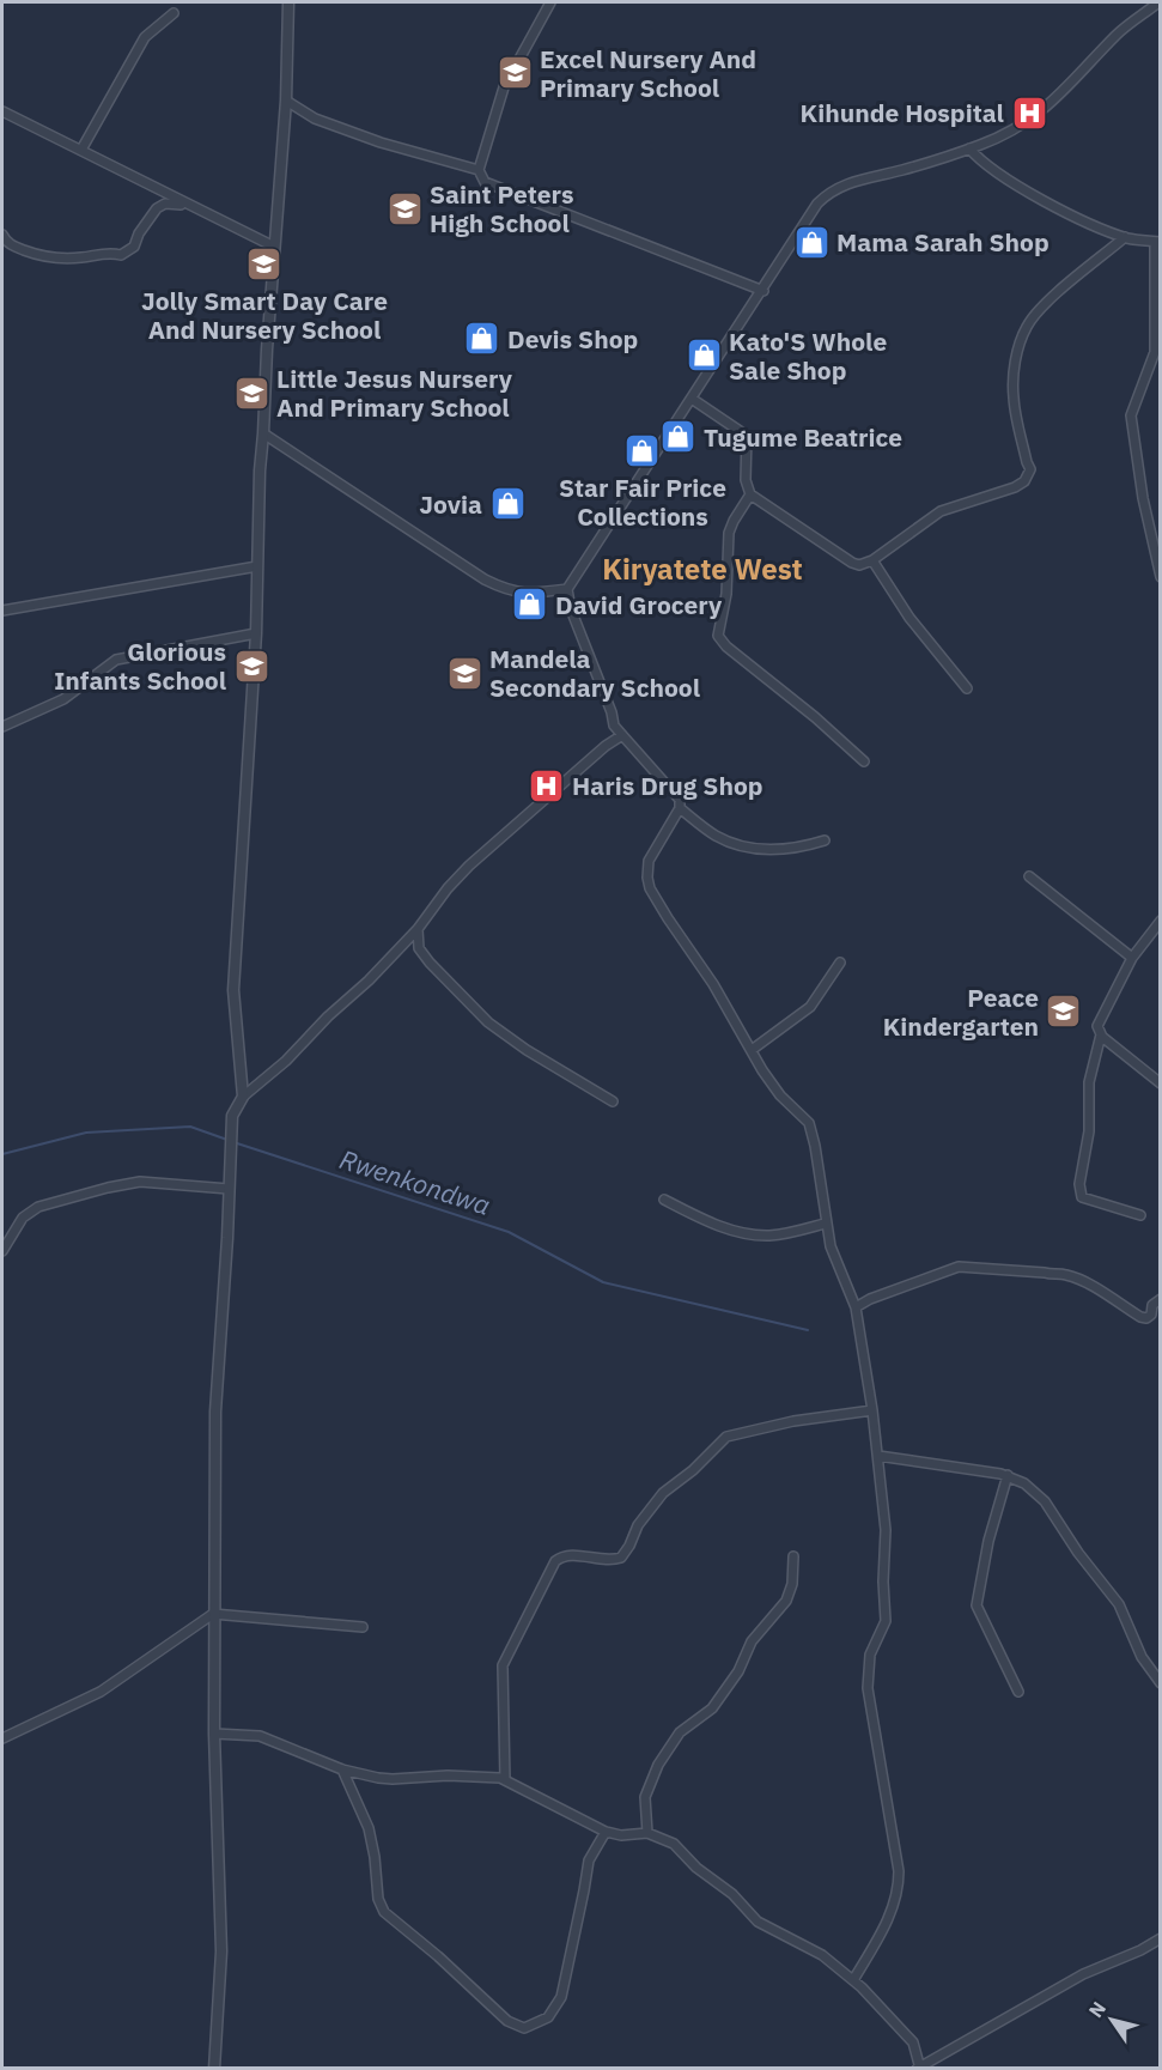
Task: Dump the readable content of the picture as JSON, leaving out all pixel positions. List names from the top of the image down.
{
  "districts": ["Kiryatete West"],
  "water": ["Rwenkondwa"],
  "places": {
    "school or university": [
      "Excel Nursery And Primary School",
      "Saint Peters High School",
      "Jolly Smart Day Care And Nursery School",
      "Little Jesus Nursery And Primary School",
      "Glorious Infants School",
      "Mandela Secondary School",
      "Peace Kindergarten"
    ],
    "hospital": ["Kihunde Hospital", "Haris Drug Shop"],
    "shop": [
      "Mama Sarah Shop",
      "Devis Shop",
      "Kato'S Whole Sale Shop",
      "Tugume Beatrice",
      "Star Fair Price Collections",
      "Jovia",
      "David Grocery"
    ]
  },
  "north": "top left"
}
